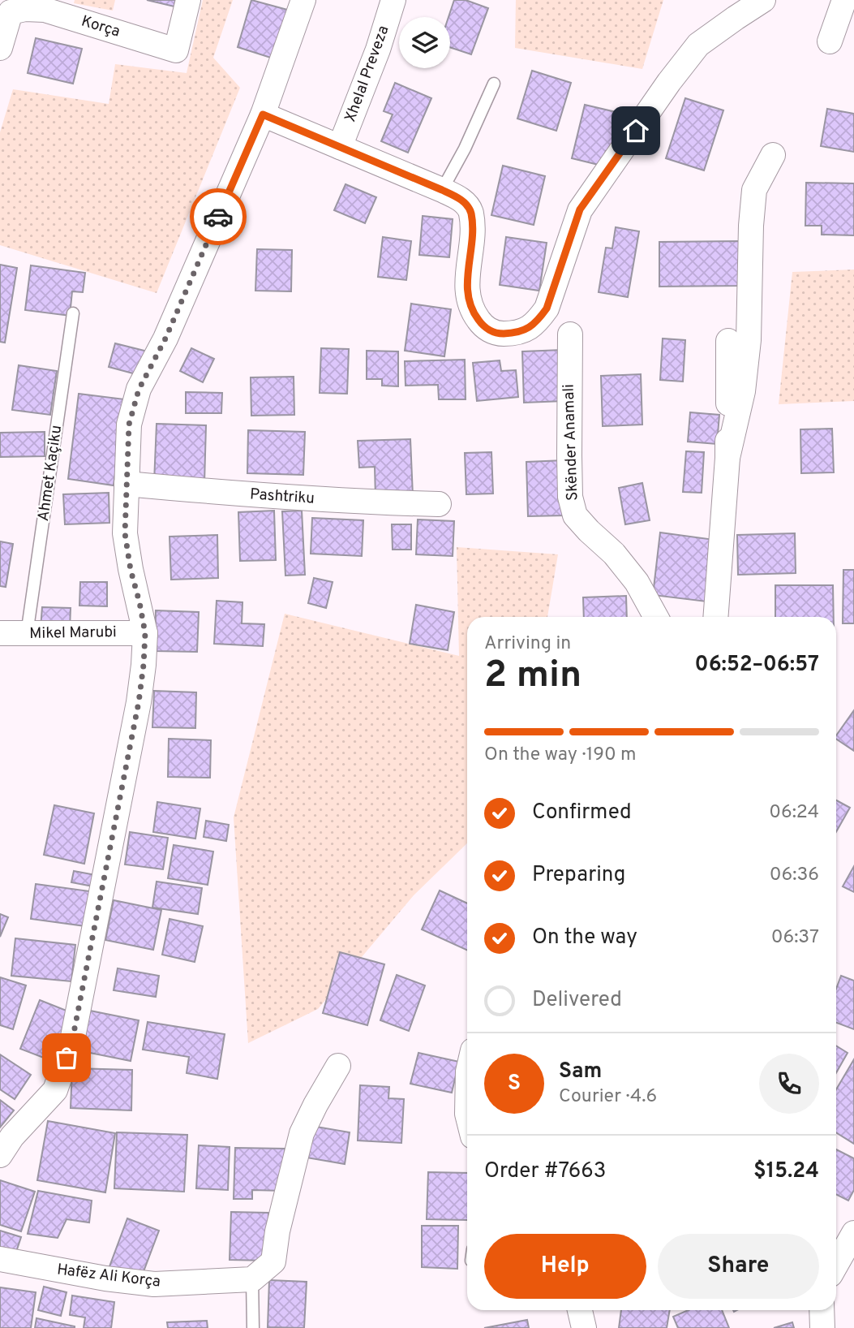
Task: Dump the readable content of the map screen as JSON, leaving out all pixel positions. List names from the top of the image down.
{
  "streets": {
    "street": [
      "Korça",
      "Xhelal Preveza",
      "Skënder Anamali",
      "Pashtriku",
      "Mikel Marubi",
      "Hafëz Ali Korça"
    ],
    "lane": ["Ahmet Kaçiku"]
  },
  "crossings": [
    ["Ahmet Kaçiku", "Mikel Marubi"]
  ],
  "page": {
    "heading": ["2 min", "Arriving in", "06:52–06:57"],
    "panel": [
      "Sam",
      "Courier · 4.6",
      "Order #7663",
      "$15.24"
    ],
    "bar": "On the way · 190 m",
    "list": [
      ["Confirmed", "06:24"],
      ["Preparing", "06:36"],
      ["On the way", "06:37"],
      "Delivered"
    ],
    "round": "S",
    "buttons": ["Help", "Share"]
  }
}
